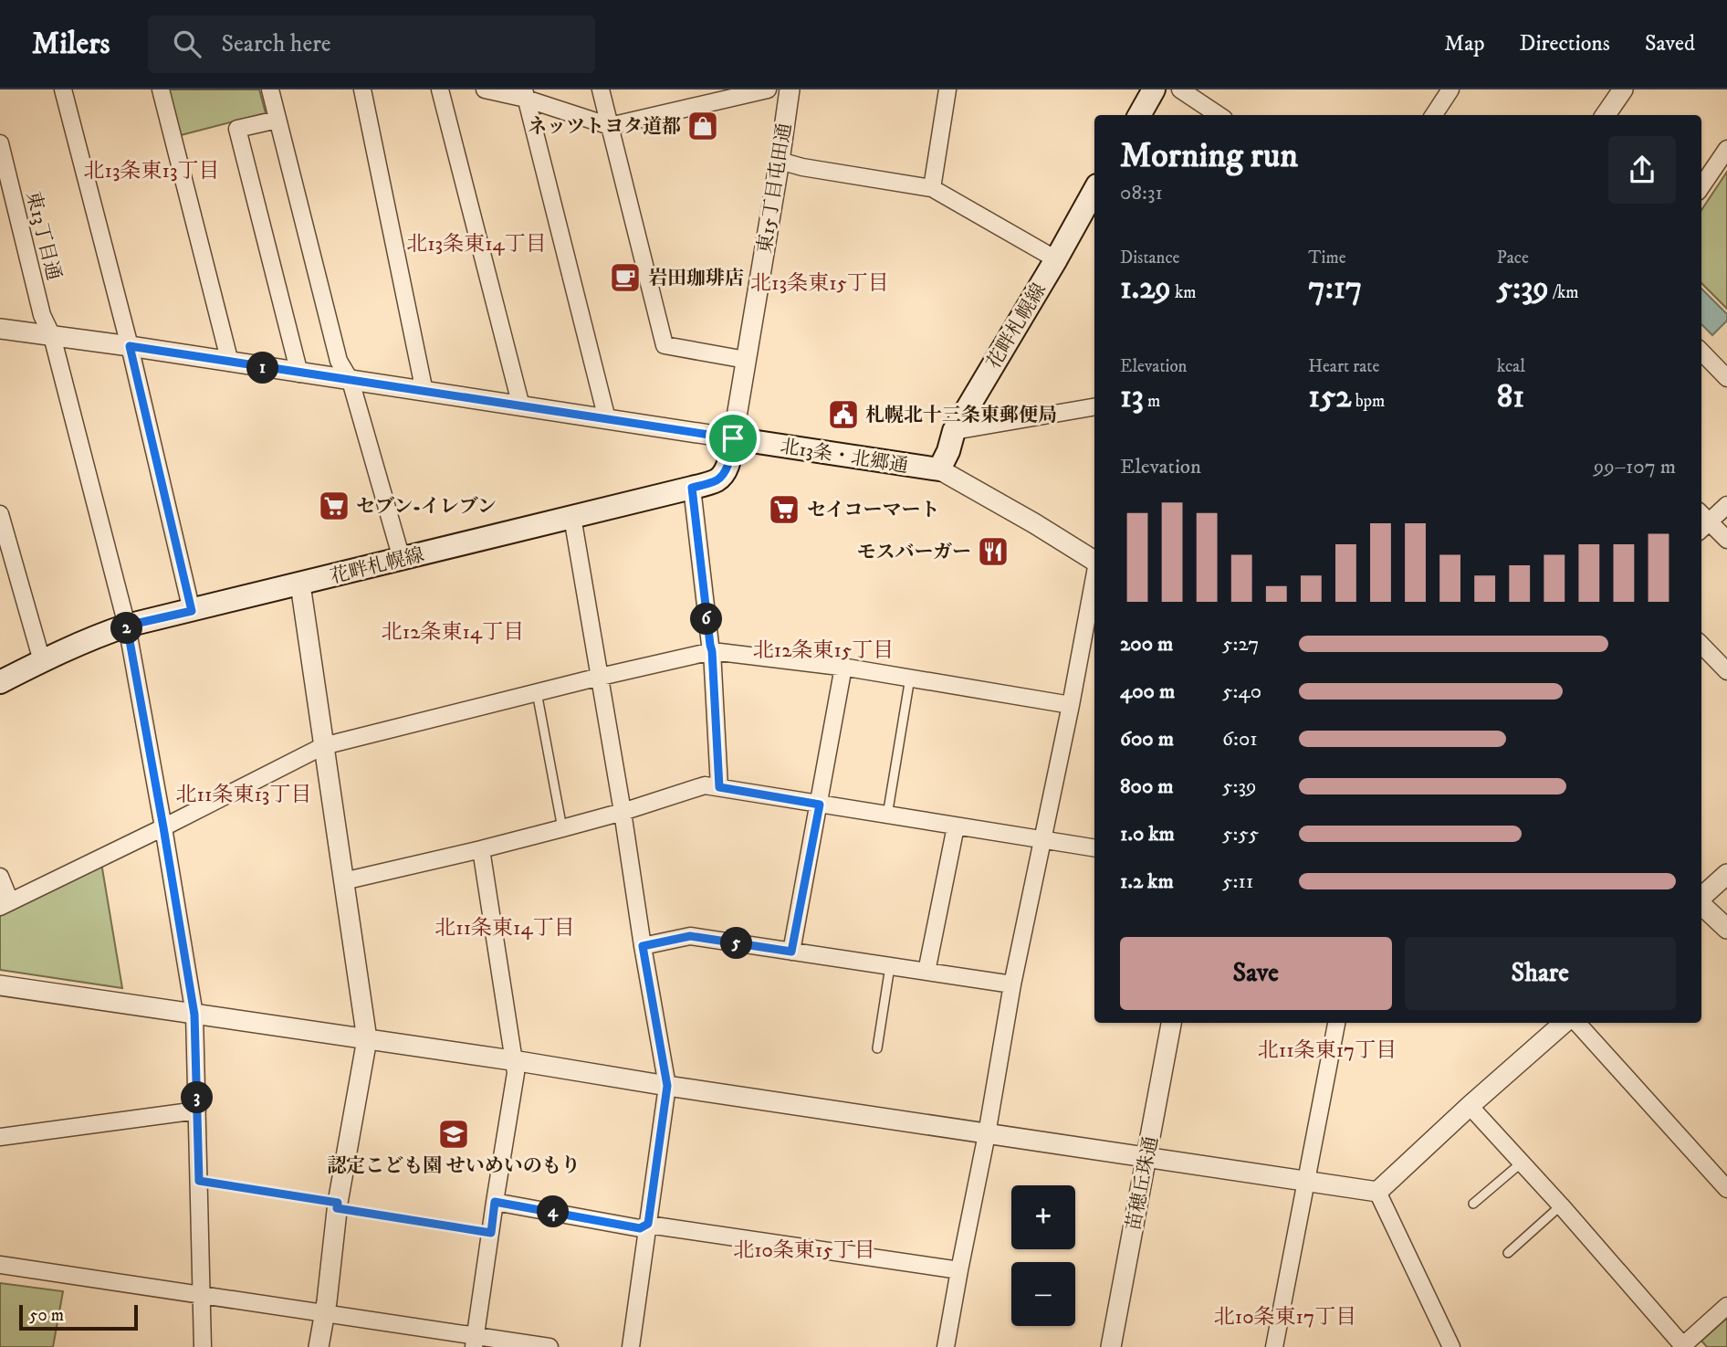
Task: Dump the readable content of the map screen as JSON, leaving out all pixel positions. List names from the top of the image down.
{
  "streets": {
    "main road": ["花畔札幌線", "北13条・北郷通"],
    "street": ["東15丁目屯田通", "東13丁目通", "苗穂丘珠通"]
  },
  "crossings": [
    ["東15丁目屯田通", "花畔札幌線"],
    ["東15丁目屯田通", "北13条・北郷通"],
    ["東13丁目通", "花畔札幌線"],
    ["東13丁目通", "北13条・北郷通"],
    ["花畔札幌線", "北13条・北郷通"]
  ],
  "districts": [
    "北13条東13丁目",
    "北13条東14丁目",
    "北13条東15丁目",
    "北12条東14丁目",
    "北12条東15丁目",
    "北11条東13丁目",
    "北11条東14丁目",
    "北11条東17丁目",
    "北10条東15丁目",
    "北10条東17丁目"
  ],
  "places": {
    "shop": ["ネッツトヨタ道都"],
    "cafe": ["岩田珈琲店"],
    "public building": ["札幌北十三条東郵便局"],
    "supermarket": ["セブン-イレブン", "セイコーマート"],
    "restaurant": ["モスバーガー"],
    "school or university": ["認定こども園 せいめいのもり"]
  },
  "scale_bar": "50 m",
  "page": {
    "header": "Milers",
    "search": "Search here",
    "nav": ["Map", "Directions", "Saved"],
    "heading": ["Morning run", "08:31"],
    "stats": [
      ["Distance", "1.29 km"],
      ["Time", "7:17"],
      ["Pace", "5:39 /km"],
      ["Elevation", "13 m"],
      ["Heart rate", "152 bpm"],
      ["kcal", "81"]
    ],
    "pins": [
      "1",
      "6",
      "2",
      "5",
      "3",
      "4"
    ],
    "chart": ["Elevation", "99–107 m"],
    "list": [
      {
        "name": "200 m",
        "note": "5:27"
      },
      {
        "name": "400 m",
        "note": "5:40"
      },
      {
        "name": "600 m",
        "note": "6:01"
      },
      {
        "name": "800 m",
        "note": "5:39"
      },
      {
        "name": "1.0 km",
        "note": "5:55"
      },
      {
        "name": "1.2 km",
        "note": "5:11"
      }
    ],
    "buttons": ["Save", "Share"],
    "map_buttons": ["+", "−"],
    "scale": "50 m"
  }
}
